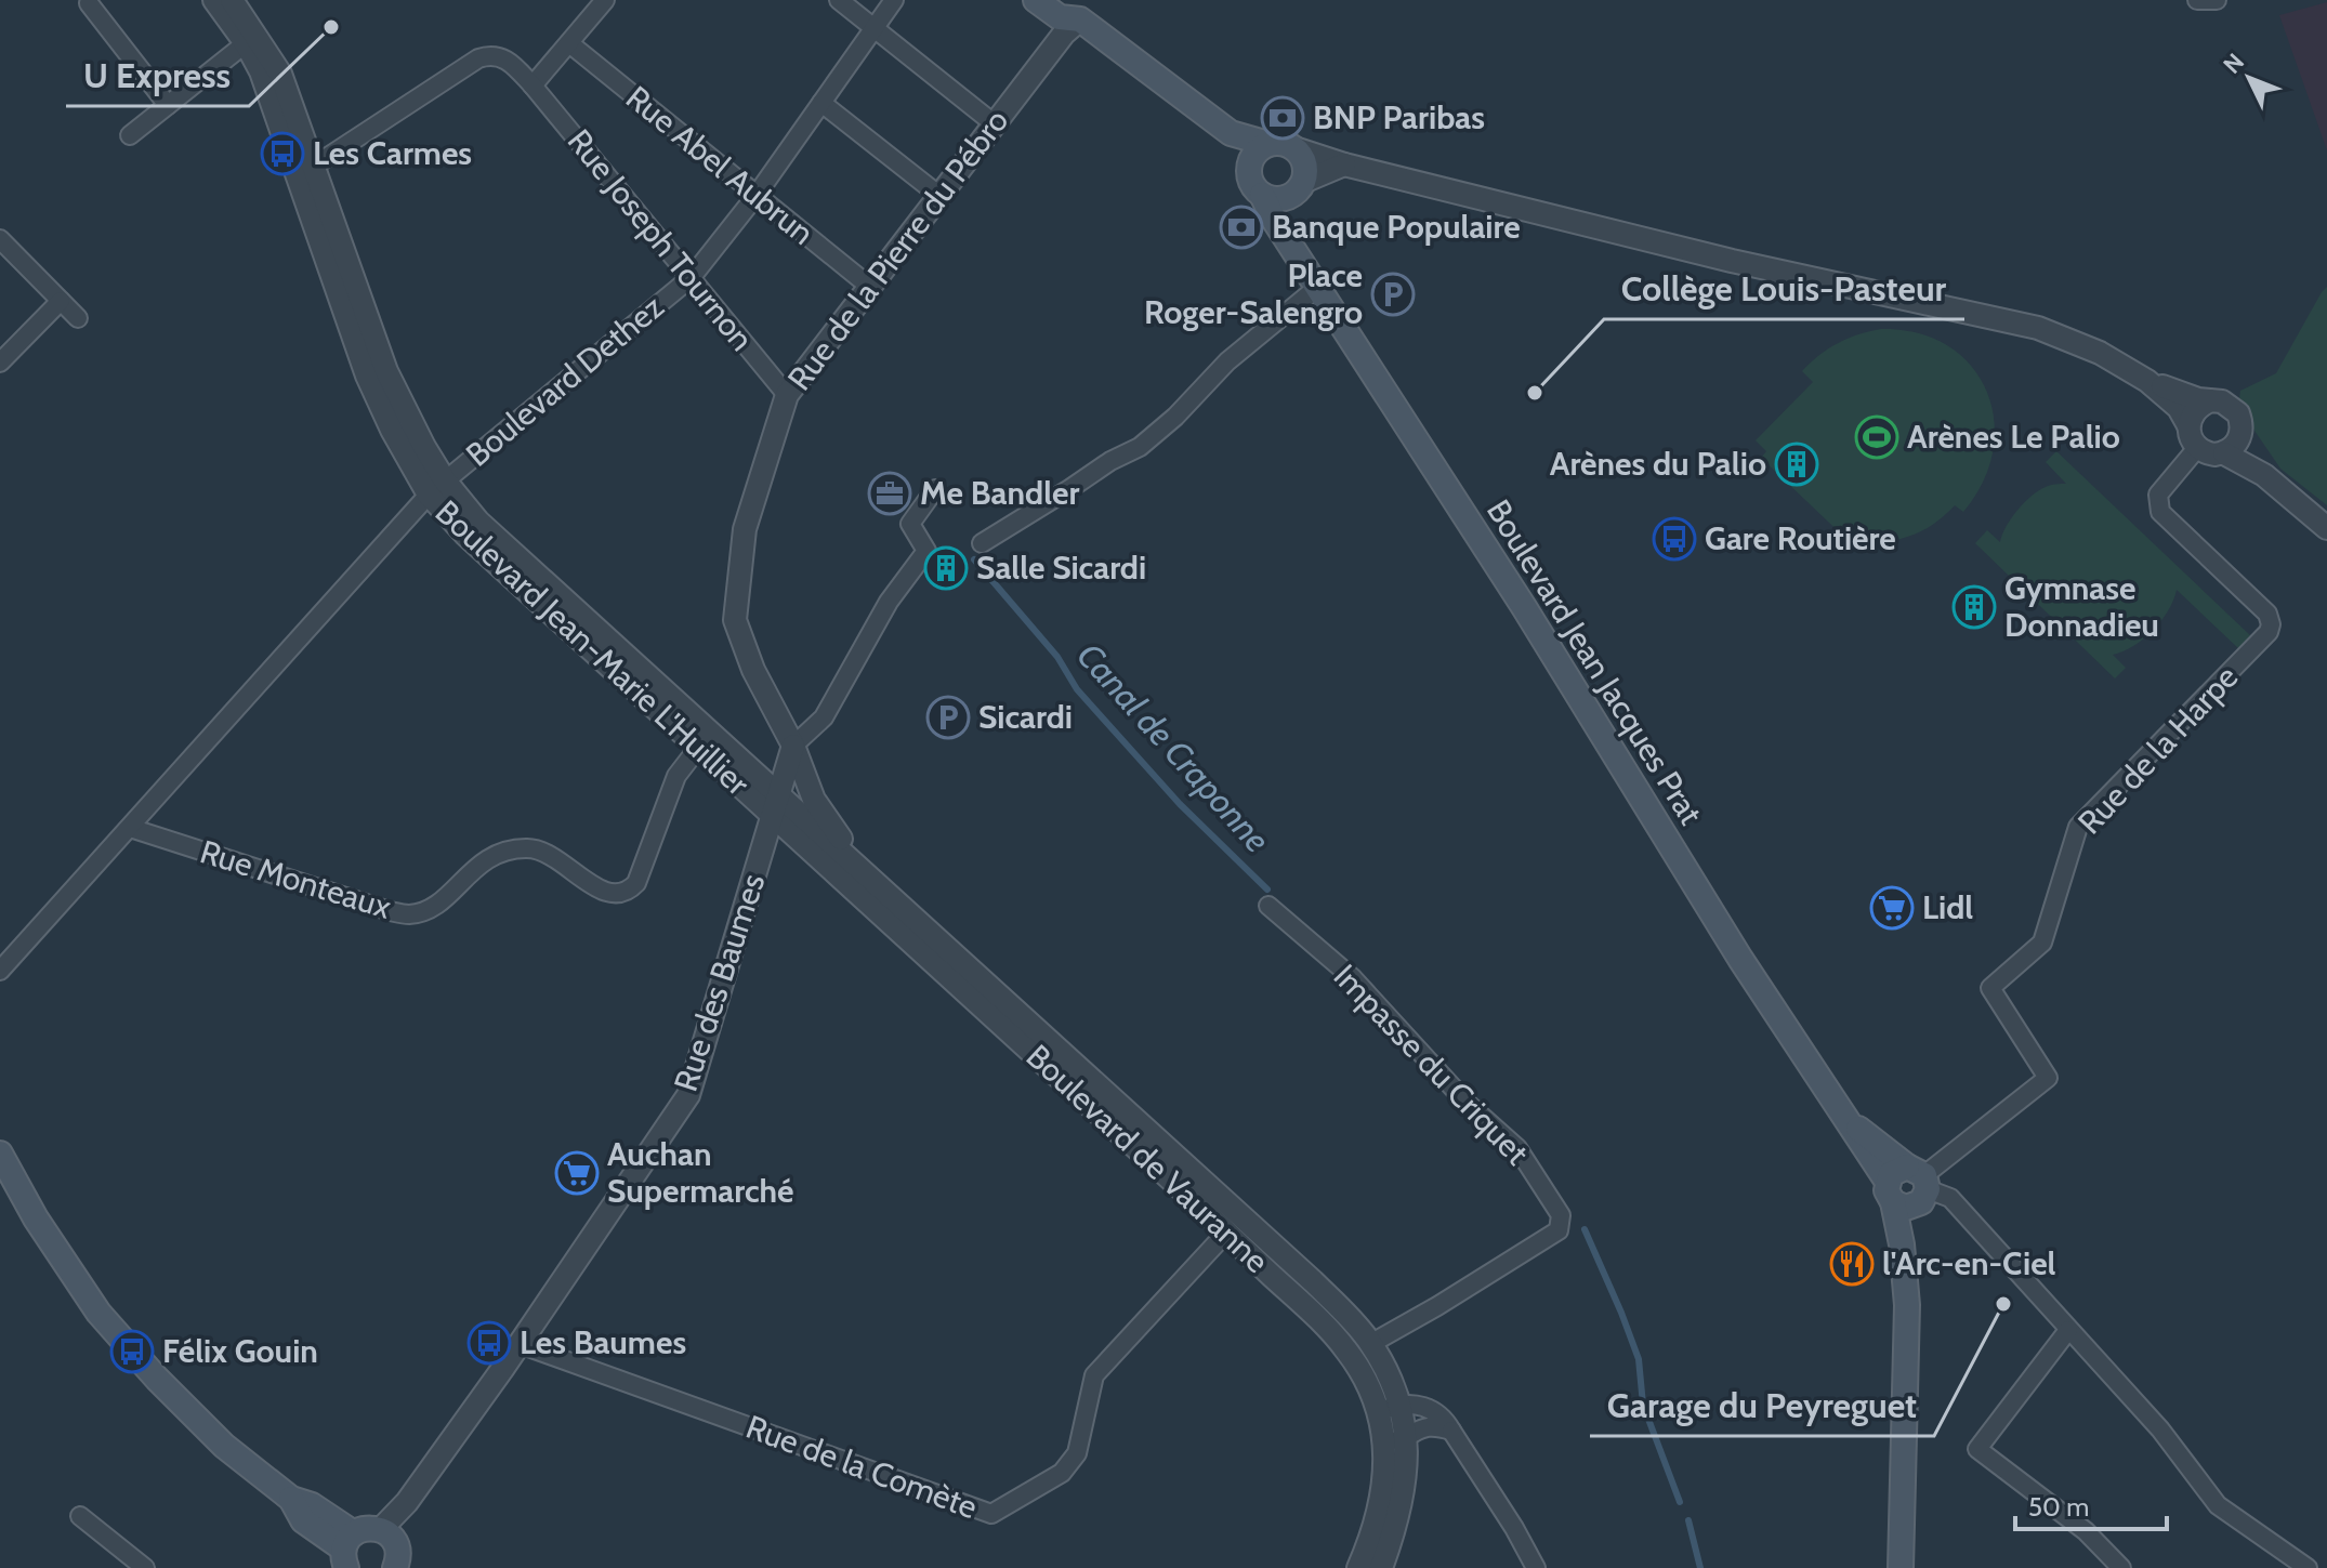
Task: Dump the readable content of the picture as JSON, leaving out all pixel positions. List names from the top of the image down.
{
  "streets": {
    "main road": ["Boulevard Jean Jacques Prat"],
    "street": [
      "Rue Abel Aubrun",
      "Rue Joseph Tournon",
      "Rue de la Pierre du Pébro",
      "Boulevard Dethez",
      "Boulevard Jean-Marie L'Huillier",
      "Rue de la Harpe",
      "Rue Monteaux",
      "Rue des Baumes",
      "Impasse du Criquet",
      "Boulevard de Vauranne",
      "Rue de la Comète"
    ]
  },
  "crossings": [
    ["Rue Abel Aubrun", "Rue de la Pierre du Pébro"],
    ["Rue Abel Aubrun", "Boulevard Dethez"],
    ["Rue Joseph Tournon", "Rue de la Pierre du Pébro"],
    ["Rue Joseph Tournon", "Boulevard Dethez"],
    ["Rue Joseph Tournon", "Boulevard Jean-Marie L'Huillier"],
    ["Rue de la Pierre du Pébro", "Rue des Baumes"],
    ["Rue de la Pierre du Pébro", "Boulevard de Vauranne"],
    ["Boulevard Dethez", "Boulevard Jean-Marie L'Huillier"],
    ["Boulevard Dethez", "Rue Monteaux"],
    ["Boulevard Jean-Marie L'Huillier", "Rue Monteaux"],
    ["Boulevard Jean-Marie L'Huillier", "Rue des Baumes"],
    ["Boulevard Jean-Marie L'Huillier", "Boulevard de Vauranne"],
    ["Boulevard Jean Jacques Prat", "Rue de la Harpe"],
    ["Rue des Baumes", "Boulevard de Vauranne"],
    ["Rue des Baumes", "Rue de la Comète"],
    ["Impasse du Criquet", "Boulevard de Vauranne"],
    ["Boulevard de Vauranne", "Rue de la Comète"]
  ],
  "water": ["Canal de Craponne"],
  "places": {
    "other": ["U Express", "Collège Louis-Pasteur", "Garage du Peyreguet"],
    "bank": ["BNP Paribas", "Banque Populaire"],
    "bus stop": [
      "Les Carmes",
      "Gare Routière",
      "Les Baumes",
      "Félix Gouin"
    ],
    "parking": ["Place Roger-Salengro", "Sicardi"],
    "sports": ["Arènes Le Palio"],
    "building": ["Arènes du Palio", "Salle Sicardi", "Gymnase Donnadieu"],
    "office": ["Me Bandler"],
    "supermarket": ["Lidl", "Auchan Supermarché"],
    "restaurant": ["l'Arc-en-Ciel"]
  },
  "scale_bar": "50 m",
  "north": "top left"
}
